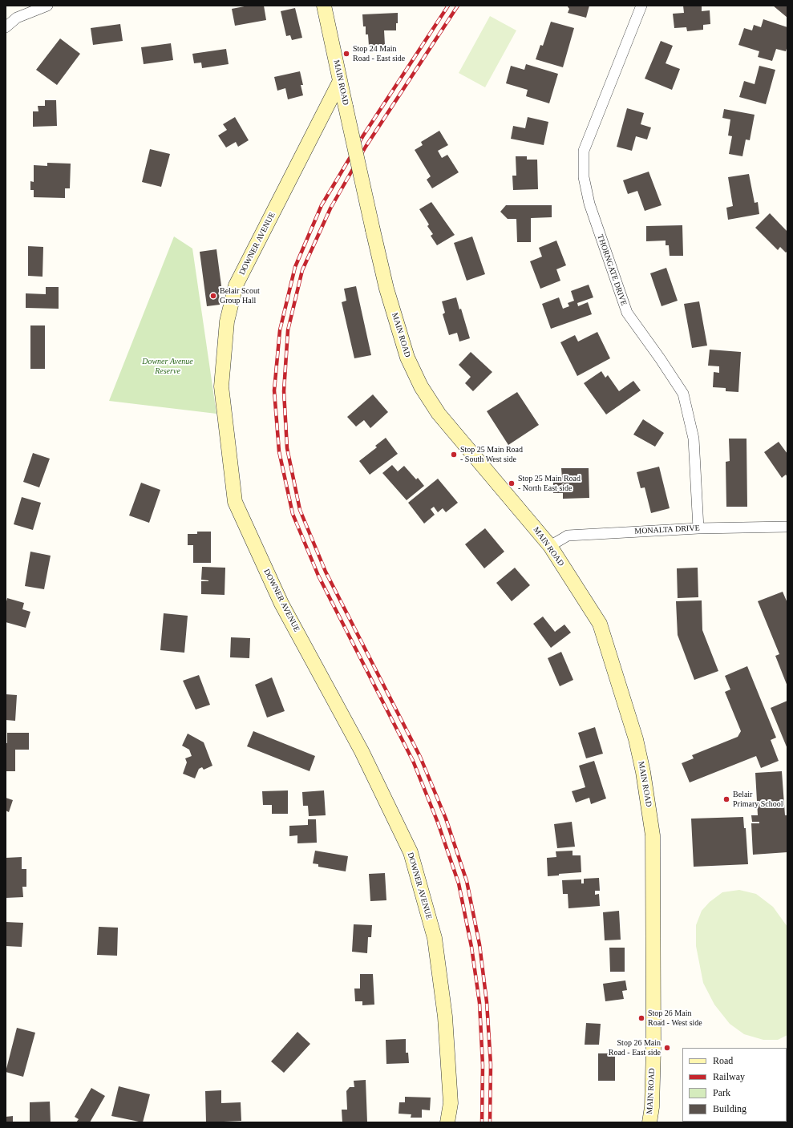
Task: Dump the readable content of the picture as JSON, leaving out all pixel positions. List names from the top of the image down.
{
  "streets": {
    "main road": ["MAIN ROAD", "DOWNER AVENUE"],
    "street": ["THORNGATE DRIVE", "MONALTA DRIVE"]
  },
  "crossings": [
    ["MAIN ROAD", "DOWNER AVENUE"],
    ["MAIN ROAD", "MONALTA DRIVE"],
    ["THORNGATE DRIVE", "MONALTA DRIVE"]
  ],
  "parks": ["Downer Avenue Reserve"],
  "places": [
    "Stop 24 Main Road - East side",
    "Belair Scout Group Hall",
    "Stop 25 Main Road - South West side",
    "Stop 25 Main Road - North East side",
    "Belair Primary School",
    "Stop 26 Main Road - West side",
    "Stop 26 Main Road - East side"
  ],
  "legend": [
    "Road",
    "Railway",
    "Park",
    "Building"
  ]
}
